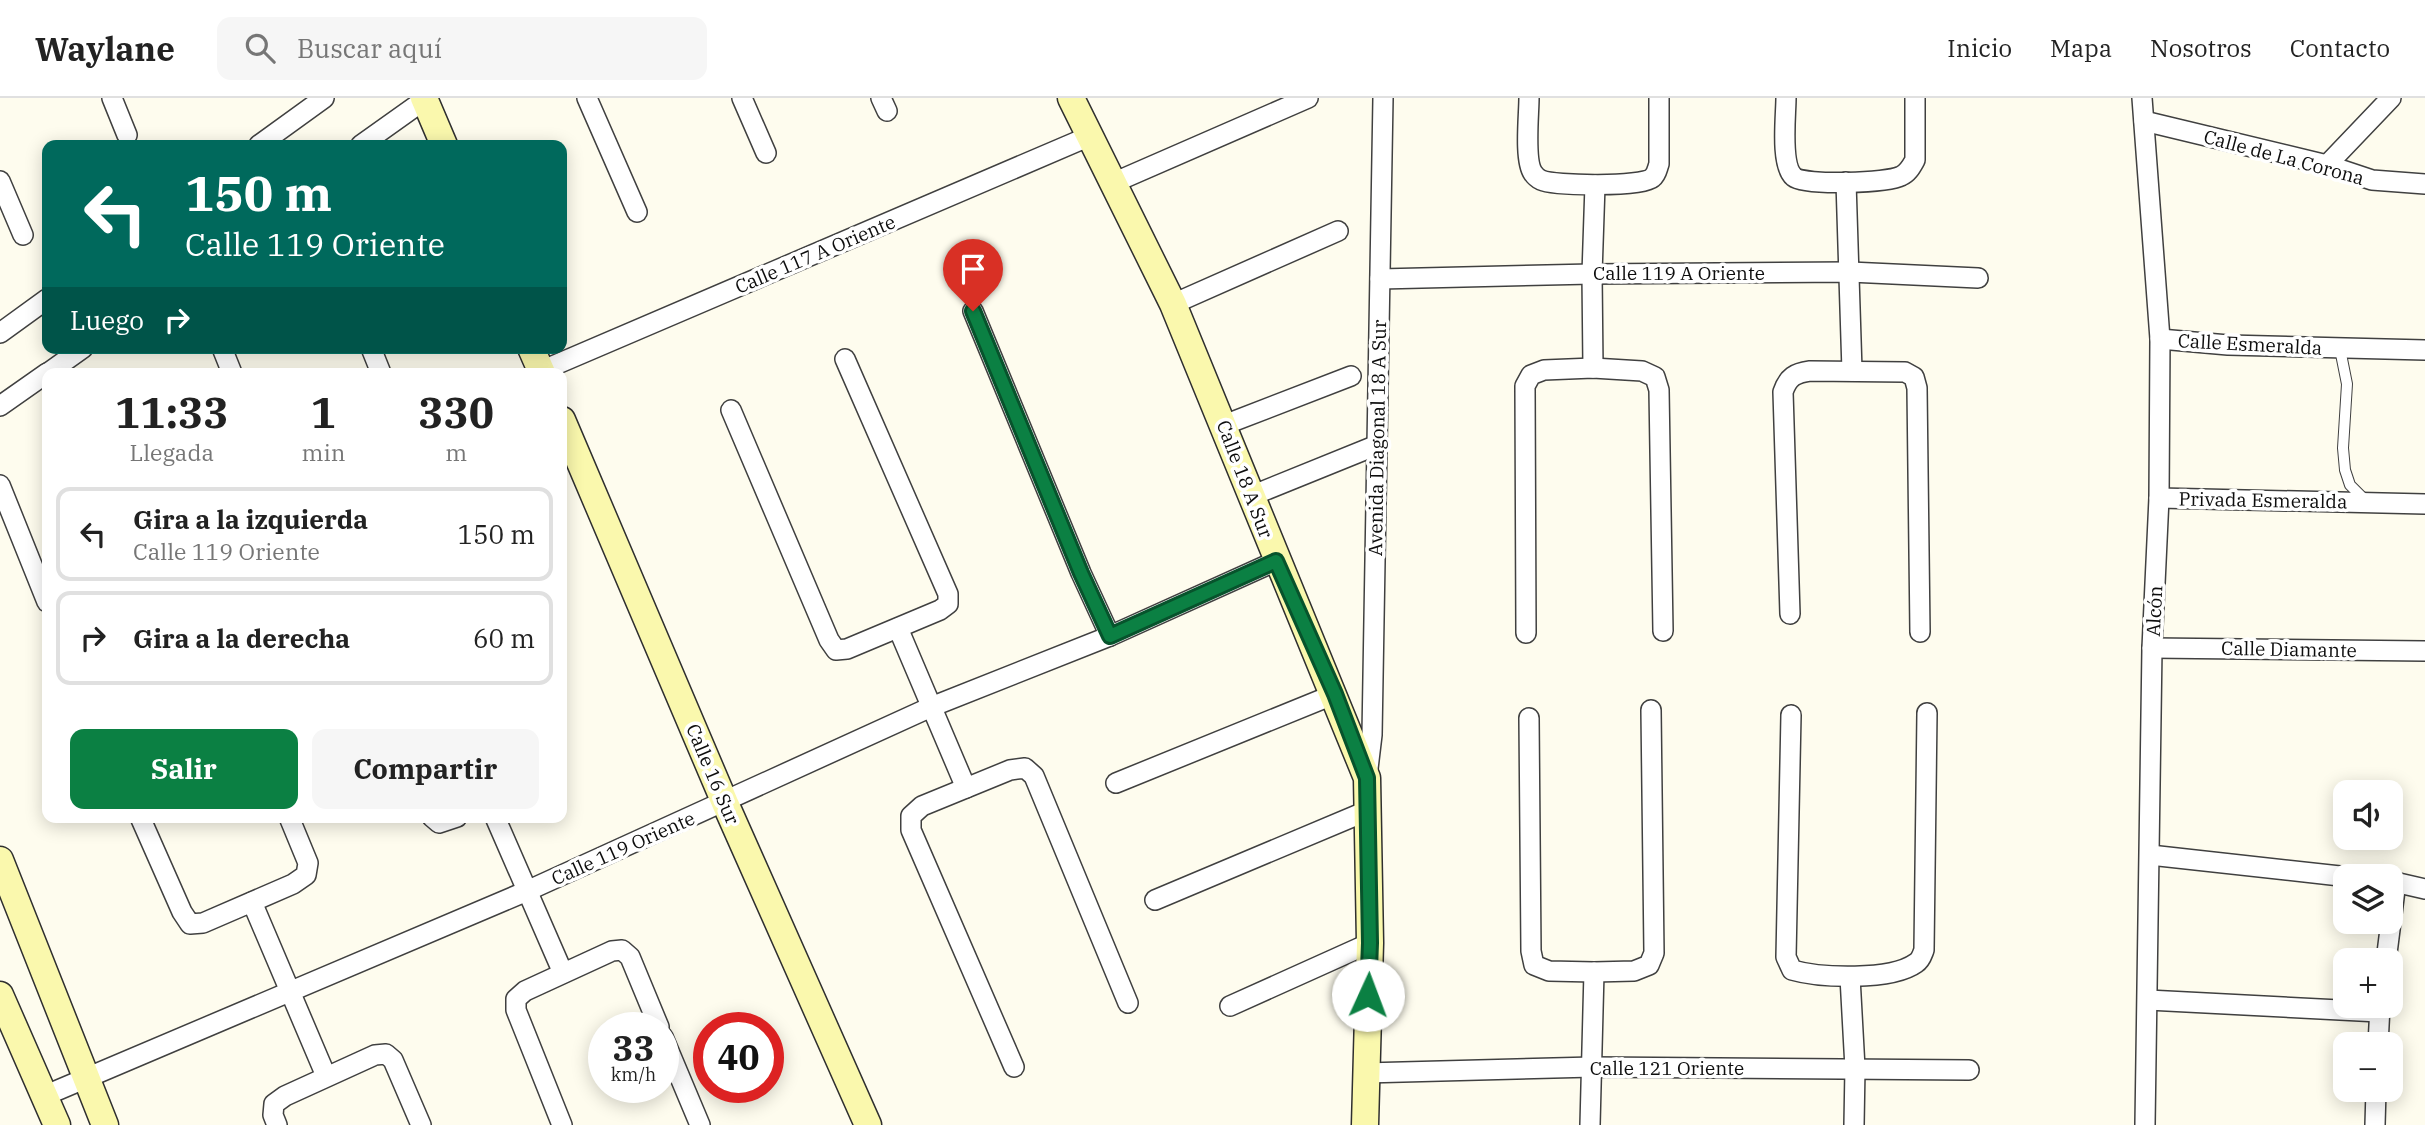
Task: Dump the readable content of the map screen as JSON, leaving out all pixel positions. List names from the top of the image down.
{
  "streets": {
    "street": [
      "Calle de La Corona",
      "Calle 117 A Oriente",
      "Calle 119 A Oriente",
      "Calle Esmeralda",
      "Avenida Diagonal 18 A Sur",
      "Calle 18 A Sur",
      "Privada Esmeralda",
      "Alcón",
      "Calle Diamante",
      "Calle 16 Sur",
      "Calle 119 Oriente",
      "Calle 121 Oriente"
    ]
  },
  "crossings": [
    ["Calle de La Corona", "Alcón"],
    ["Calle 117 A Oriente", "Calle 18 A Sur"],
    ["Calle 119 A Oriente", "Avenida Diagonal 18 A Sur"],
    ["Calle Esmeralda", "Alcón"],
    ["Avenida Diagonal 18 A Sur", "Calle 18 A Sur"],
    ["Calle 18 A Sur", "Calle 119 Oriente"],
    ["Calle 18 A Sur", "Calle 121 Oriente"],
    ["Privada Esmeralda", "Alcón"],
    ["Alcón", "Calle Diamante"],
    ["Calle 16 Sur", "Calle 119 Oriente"]
  ],
  "page": {
    "header": "Waylane",
    "search": "Buscar aquí",
    "nav": [
      "Inicio",
      "Mapa",
      "Nosotros",
      "Contacto"
    ],
    "turn": ["150 m", "Calle 119 Oriente"],
    "then": "Luego",
    "eta": [
      "11:33",
      "Llegada",
      "1",
      "min",
      "330",
      "m"
    ],
    "list": [
      {
        "name": "Gira a la izquierda",
        "note": "Calle 119 Oriente",
        "value": "150 m"
      },
      {
        "name": "Gira a la derecha",
        "value": "60 m"
      }
    ],
    "buttons": ["Salir", "Compartir"],
    "map_buttons": ["+", "−"],
    "speed": "33 km/h",
    "limit": "40"
  }
}
